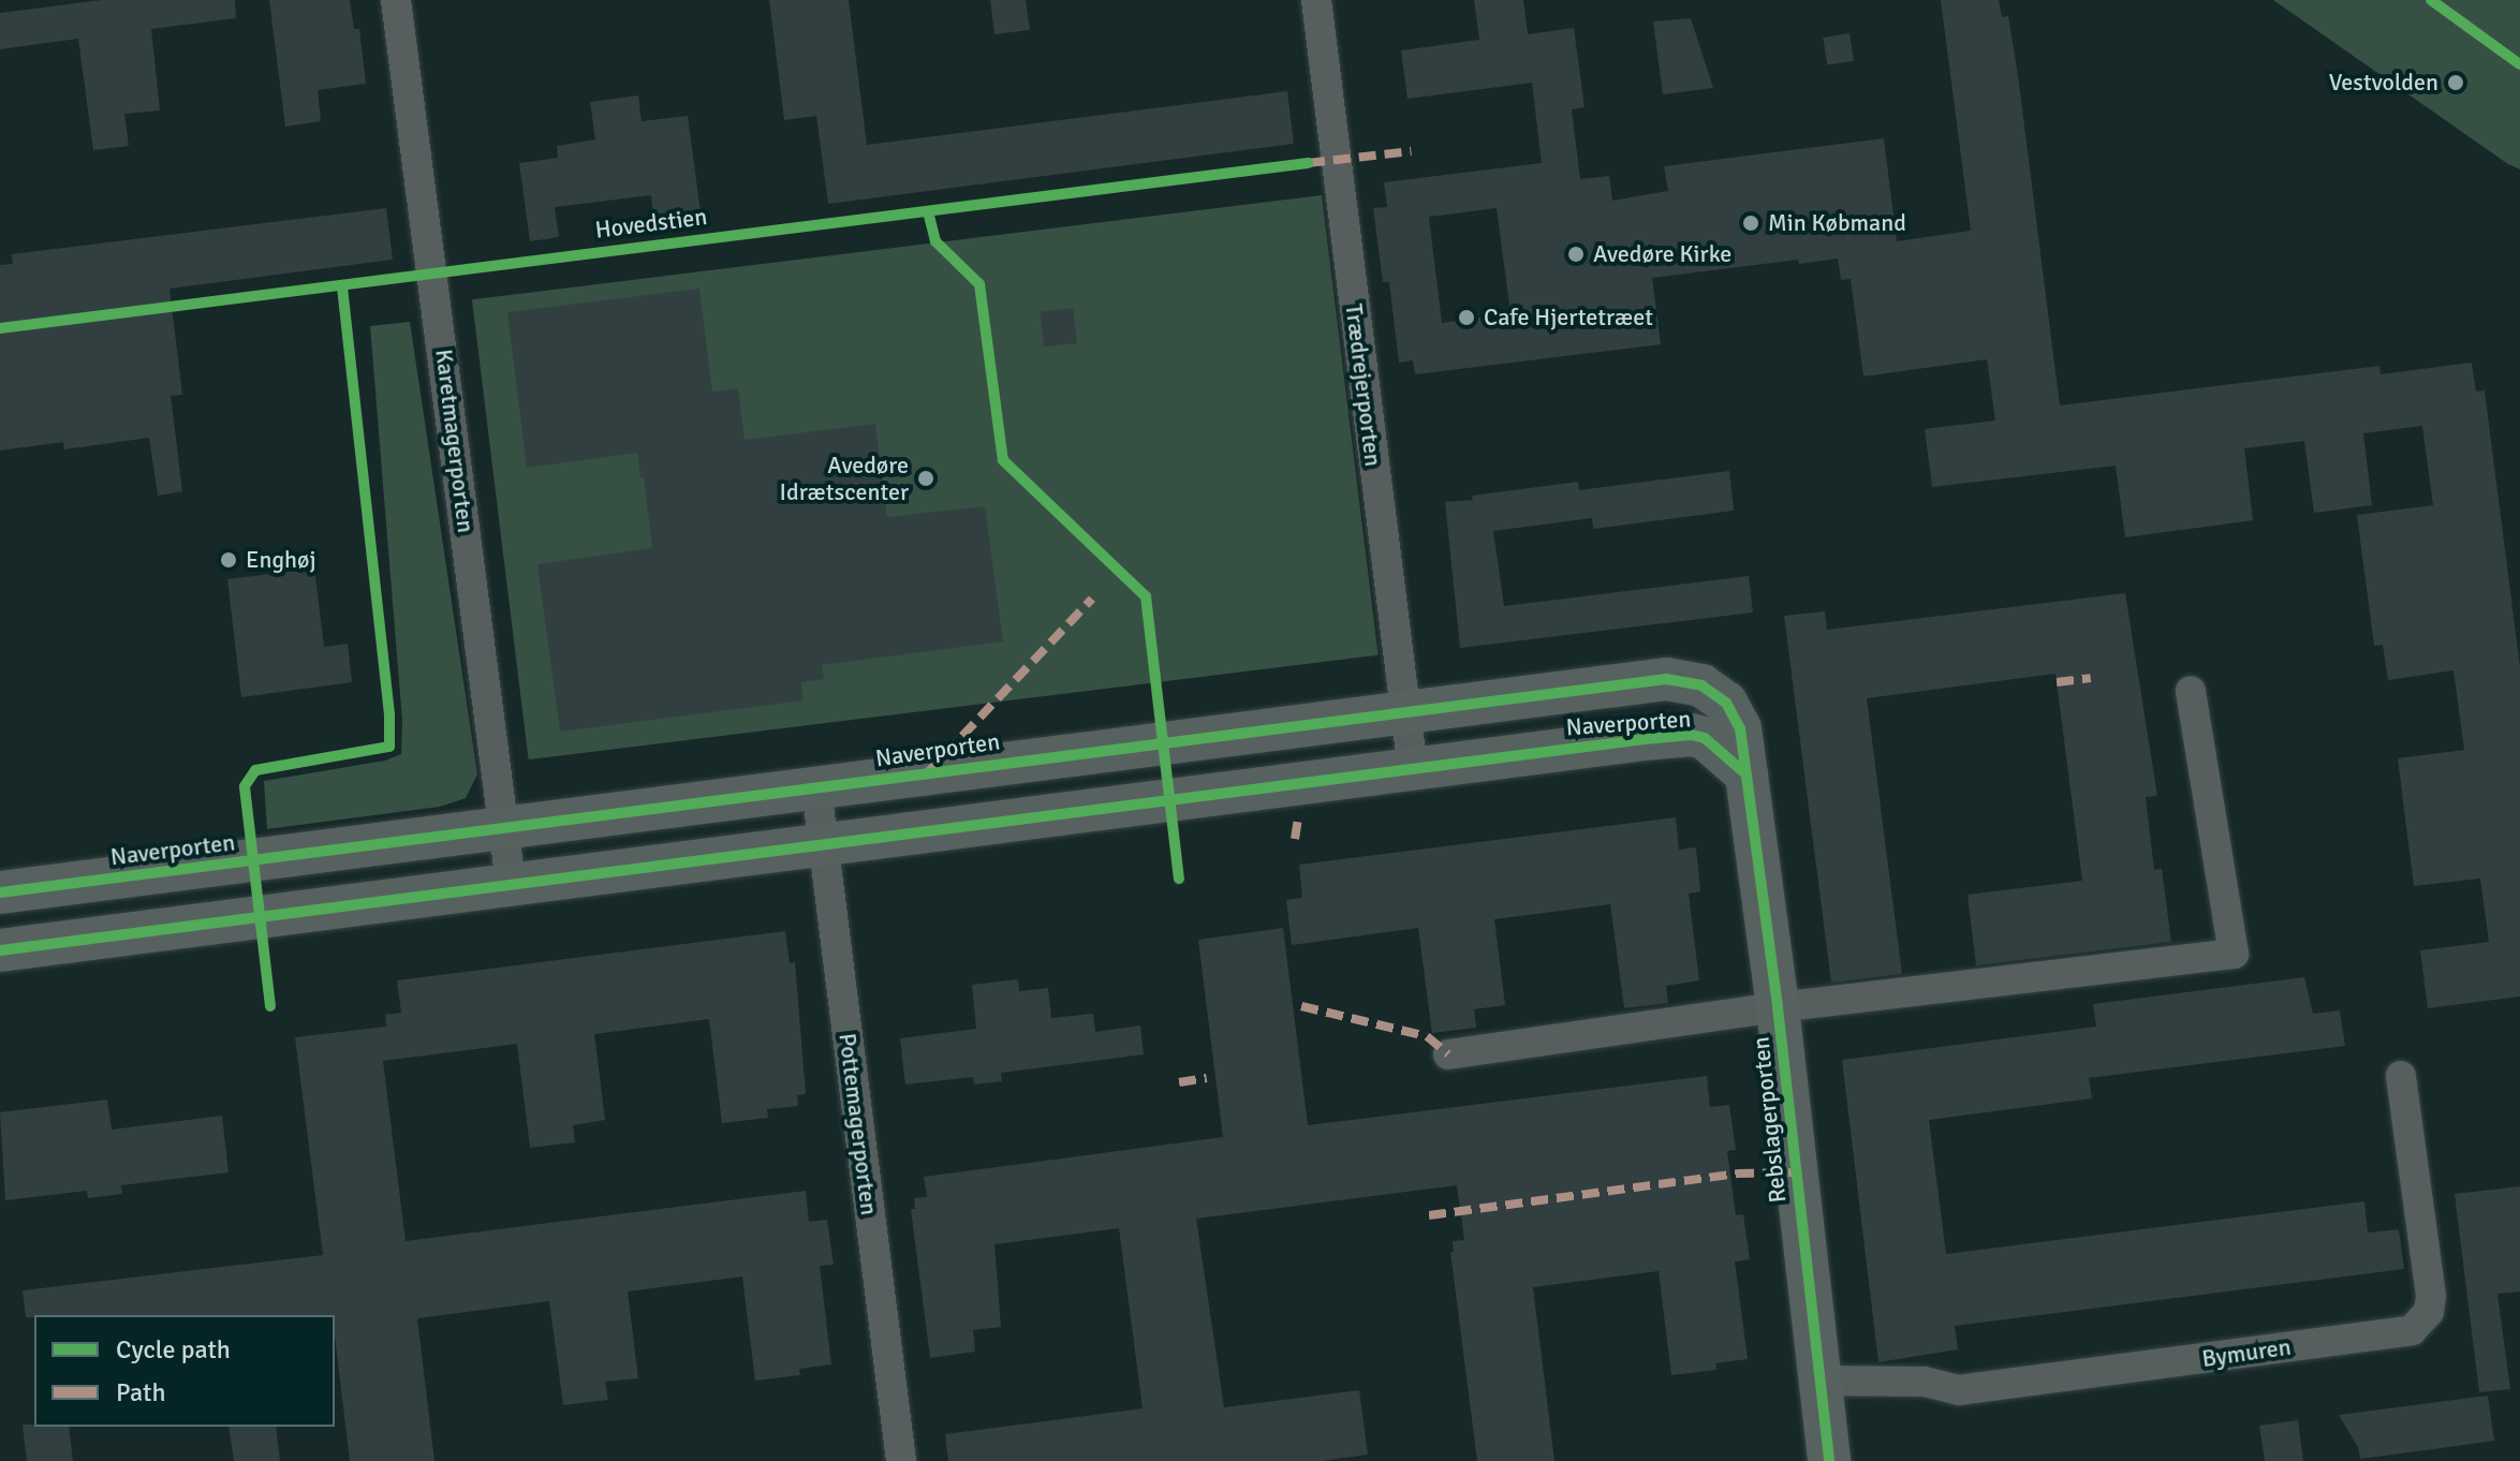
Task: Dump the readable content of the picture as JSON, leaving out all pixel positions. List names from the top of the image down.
{
  "streets": {
    "street": [
      "Trædrejerporten",
      "Karetmagerporten",
      "Naverporten",
      "Rebslagerporten",
      "Pottemagerporten",
      "Bymuren"
    ],
    "cycle path": ["Hovedstien"]
  },
  "crossings": [
    ["Trædrejerporten", "Naverporten"],
    ["Karetmagerporten", "Naverporten"],
    ["Naverporten", "Rebslagerporten"],
    ["Naverporten", "Pottemagerporten"],
    ["Rebslagerporten", "Bymuren"]
  ],
  "places": [
    "Vestvolden",
    "Min Købmand",
    "Avedøre Kirke",
    "Cafe Hjertetræet",
    "Avedøre Idrætscenter",
    "Enghøj"
  ],
  "legend": ["Cycle path", "Path"]
}
